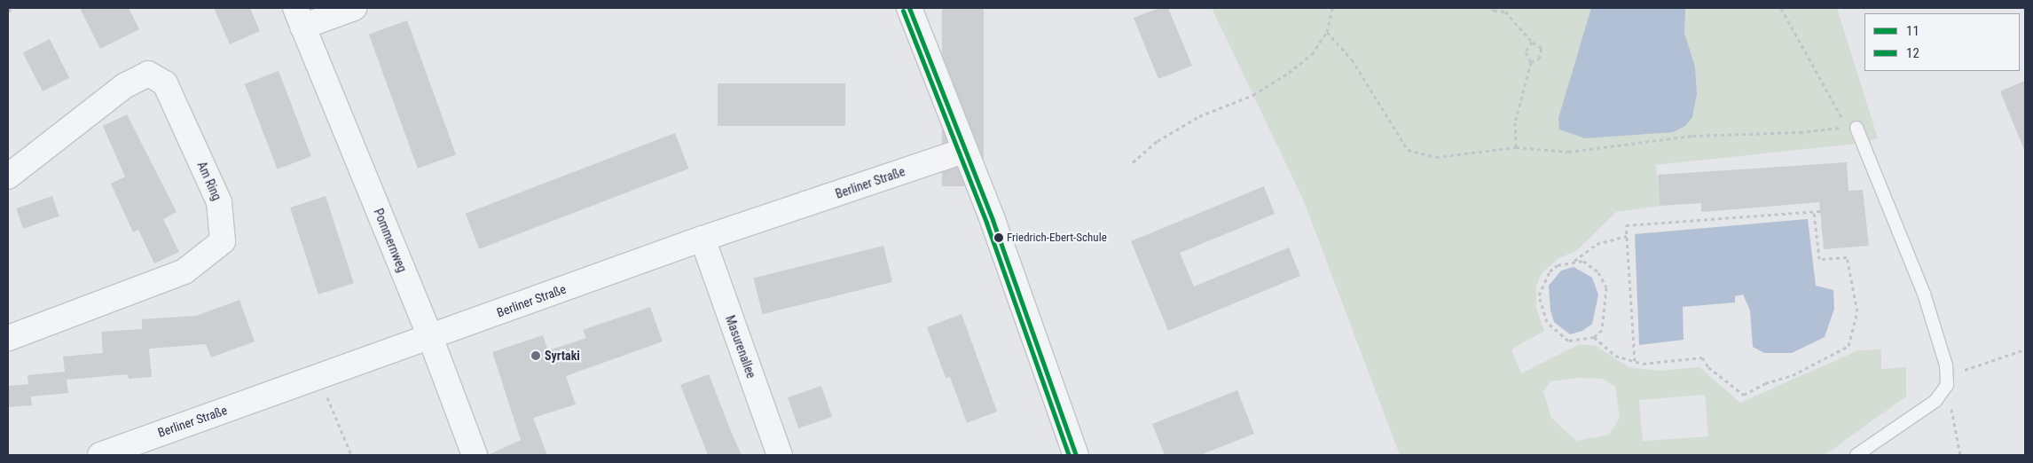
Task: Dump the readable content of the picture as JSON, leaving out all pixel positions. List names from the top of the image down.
{
  "streets": {
    "street": [
      "Am Ring",
      "Berliner Straße",
      "Pommernweg",
      "Masurenallee"
    ]
  },
  "crossings": [
    ["Berliner Straße", "Pommernweg"],
    ["Berliner Straße", "Masurenallee"]
  ],
  "places": ["Friedrich-Ebert-Schule", "Syrtaki"],
  "lines": ["transit line 11", "transit line 12"],
  "legend": ["11", "12"]
}
